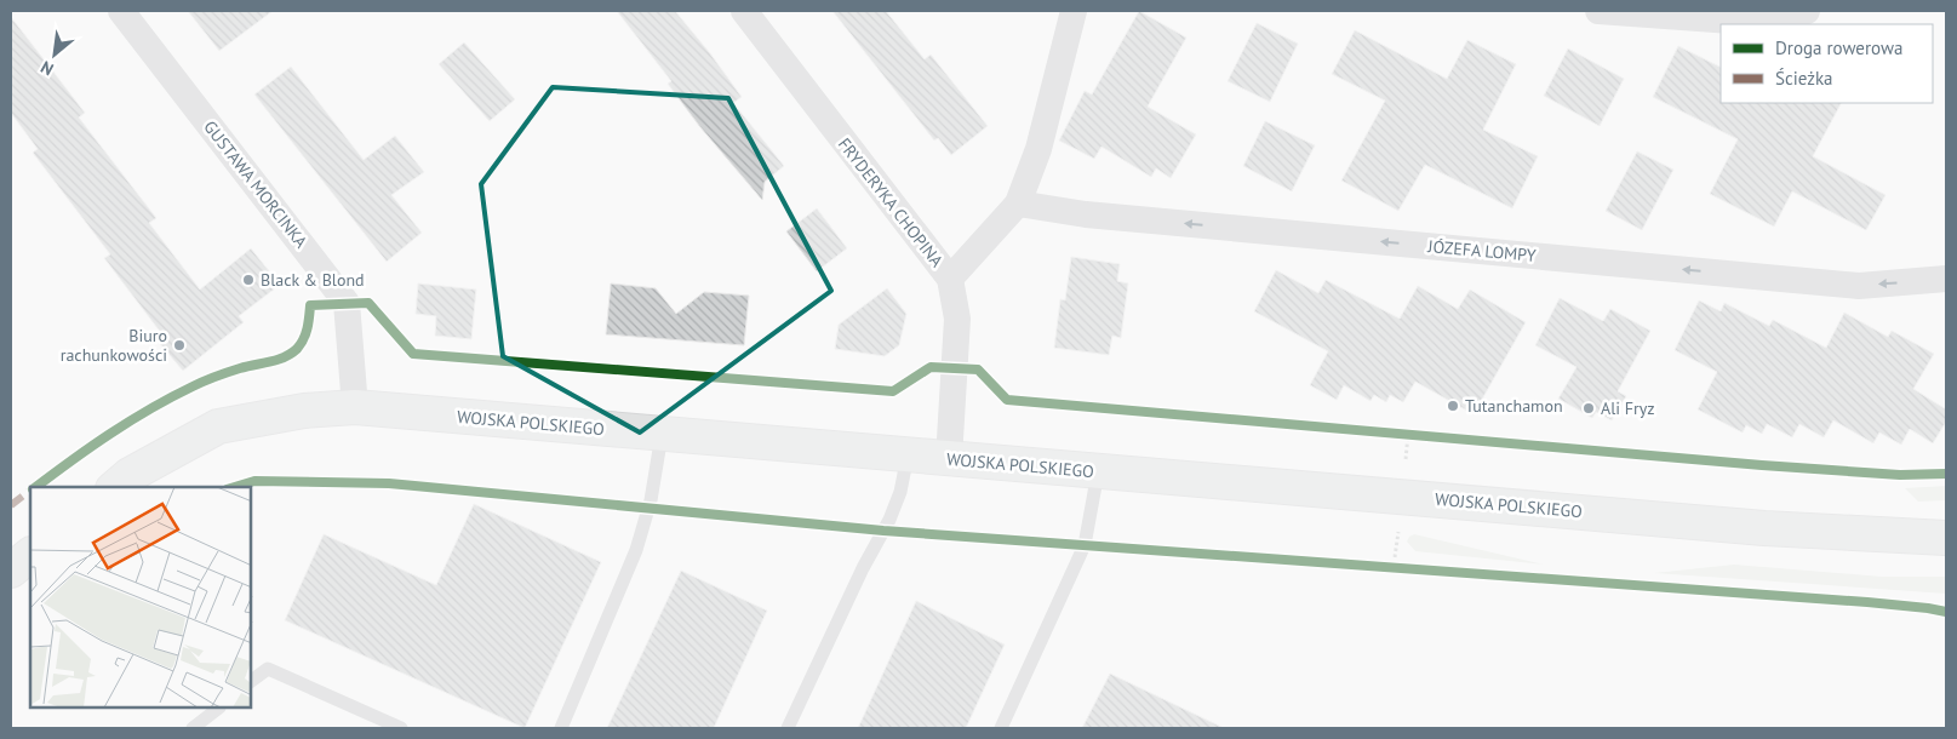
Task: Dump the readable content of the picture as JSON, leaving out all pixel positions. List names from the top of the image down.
{
  "streets": {
    "street": [
      "GUSTAWA MORCINKA",
      "FRYDERYKA CHOPINA",
      "JÓZEFA LOMPY",
      "WOJSKA POLSKIEGO"
    ]
  },
  "crossings": [
    ["GUSTAWA MORCINKA", "WOJSKA POLSKIEGO"],
    ["FRYDERYKA CHOPINA", "WOJSKA POLSKIEGO"]
  ],
  "one_way": ["JÓZEFA LOMPY"],
  "places": [
    "Black & Blond",
    "Biuro rachunkowości",
    "Tutanchamon",
    "Ali Fryz"
  ],
  "legend": ["Droga rowerowa", "Ścieżka"],
  "north": "bottom left"
}
